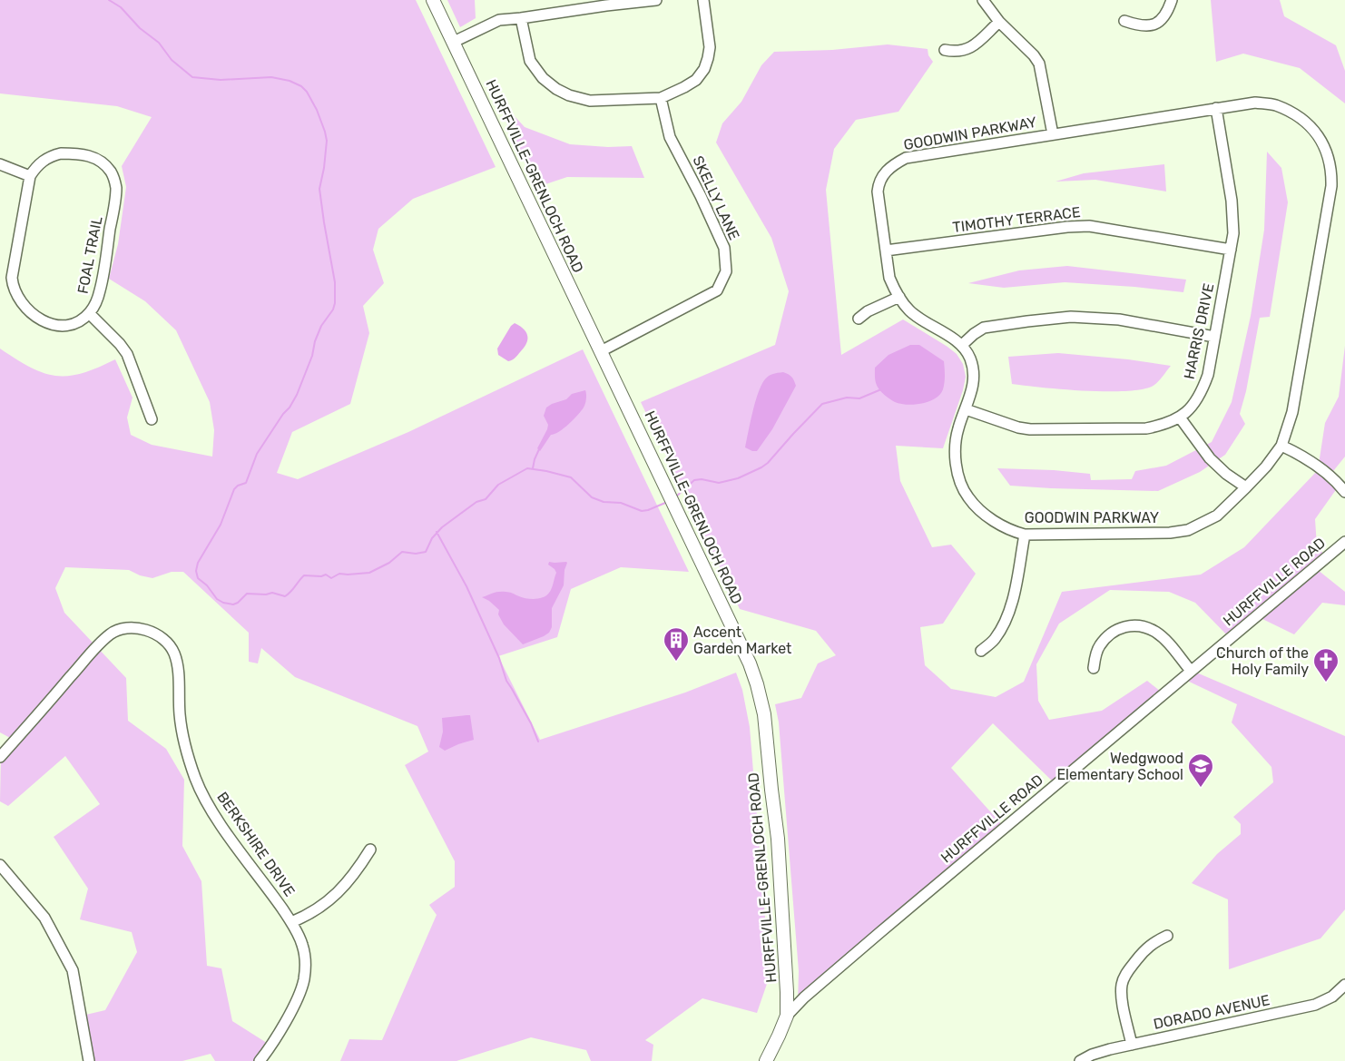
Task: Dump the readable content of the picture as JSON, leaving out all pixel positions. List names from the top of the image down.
{
  "streets": {
    "main road": ["HURFFVILLE-GRENLOCH ROAD"],
    "street": [
      "GOODWIN PARKWAY",
      "SKELLY LANE",
      "TIMOTHY TERRACE",
      "FOAL TRAIL",
      "HARRIS DRIVE",
      "HURFFVILLE ROAD",
      "BERKSHIRE DRIVE",
      "DORADO AVENUE"
    ]
  },
  "crossings": [
    ["GOODWIN PARKWAY", "TIMOTHY TERRACE"],
    ["GOODWIN PARKWAY", "HARRIS DRIVE"],
    ["HURFFVILLE-GRENLOCH ROAD", "SKELLY LANE"],
    ["HURFFVILLE-GRENLOCH ROAD", "HURFFVILLE ROAD"],
    ["TIMOTHY TERRACE", "HARRIS DRIVE"]
  ],
  "places": {
    "building": ["Accent Garden Market"],
    "church": ["Church of the Holy Family"],
    "school or university": ["Wedgwood Elementary School"]
  }
}
